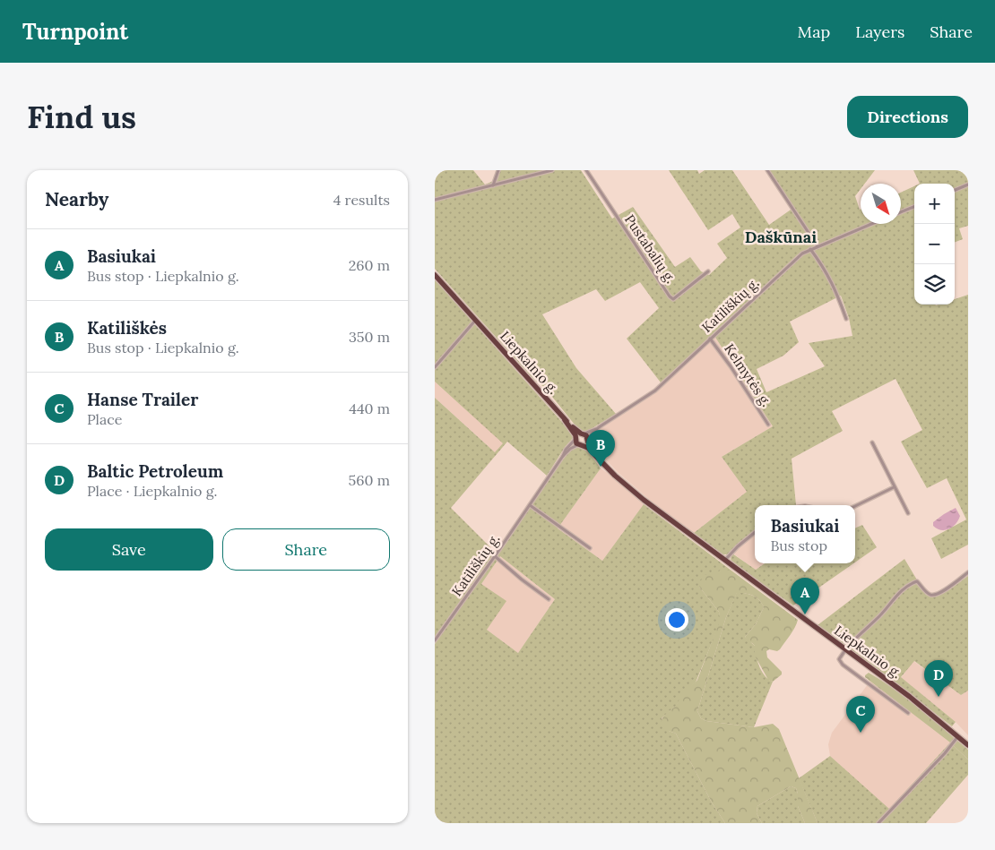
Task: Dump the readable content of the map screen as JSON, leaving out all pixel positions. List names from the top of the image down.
{
  "streets": {
    "highway": ["Liepkalnio g."],
    "street": ["Pustabalių g.", "Katiliškių g.", "Kelmytės g."]
  },
  "crossings": [
    ["Katiliškių g.", "Liepkalnio g."],
    ["Katiliškių g.", "Kelmytės g."]
  ],
  "districts": ["Daškūnai"],
  "north": "bottom right",
  "page": {
    "header": "Turnpoint",
    "nav": ["Map", "Layers", "Share"],
    "buttons": [
      "Directions",
      ["Save", "Share"]
    ],
    "title": "Find us",
    "heading": ["Nearby", "4 results"],
    "map_buttons": ["+", "−"],
    "list": [
      {
        "mark": "A",
        "name": "Basiukai",
        "note": "Bus stop · Liepkalnio g.",
        "value": "260 m"
      },
      {
        "mark": "B",
        "name": "Katiliškės",
        "note": "Bus stop · Liepkalnio g.",
        "value": "350 m"
      },
      {
        "mark": "C",
        "name": "Hanse Trailer",
        "note": "Place",
        "value": "440 m"
      },
      {
        "mark": "D",
        "name": "Baltic Petroleum",
        "note": "Place · Liepkalnio g.",
        "value": "560 m"
      }
    ],
    "pins": [
      "B",
      "A",
      "D",
      "C"
    ],
    "popup": ["Basiukai", "Bus stop"]
  }
}
